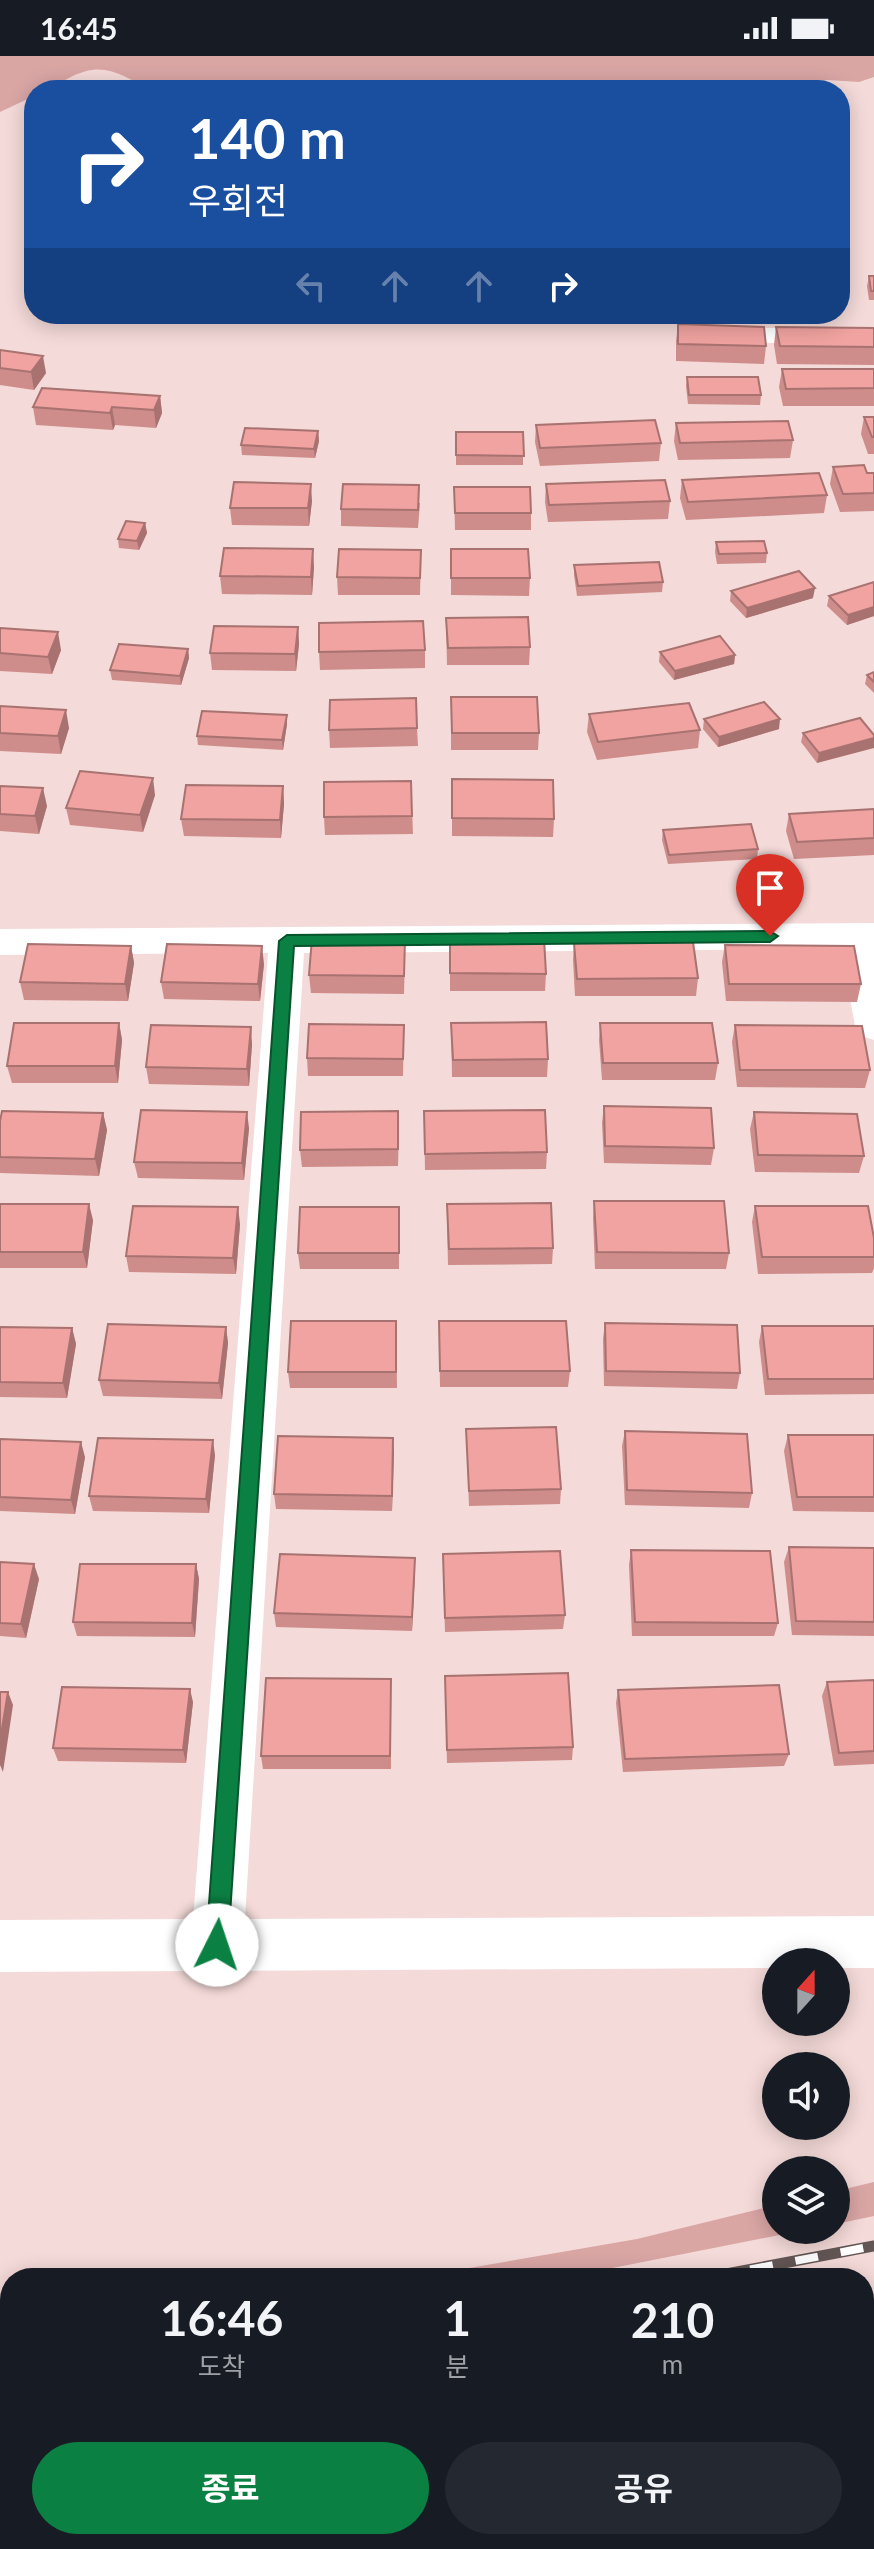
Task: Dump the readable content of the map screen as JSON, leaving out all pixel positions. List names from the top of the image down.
{
  "north": "top",
  "page": {
    "status": "16:45",
    "turn": ["140 m", "우회전"],
    "eta": [
      "16:46",
      "도착",
      "1",
      "분",
      "210",
      "m"
    ],
    "buttons": ["종료", "공유"]
  }
}
